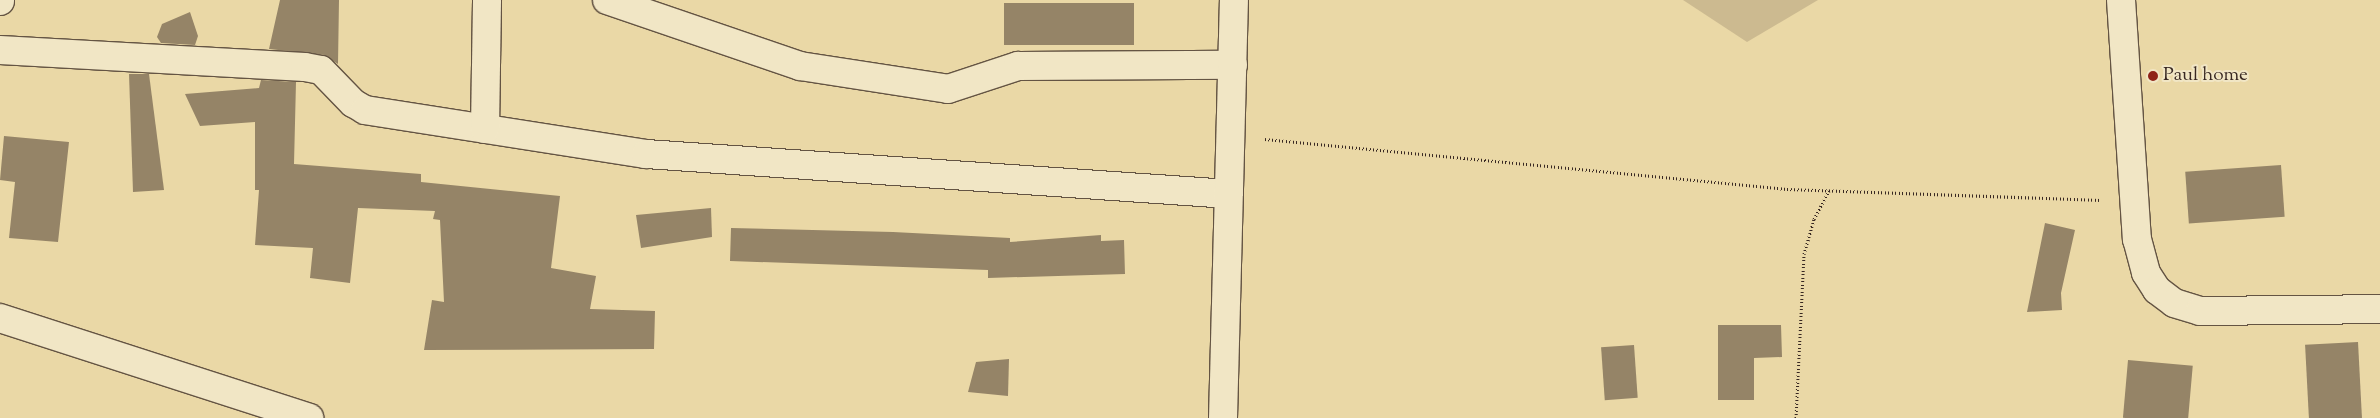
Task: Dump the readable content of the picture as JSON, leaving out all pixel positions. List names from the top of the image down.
{
  "places": ["Paul home"]
}
